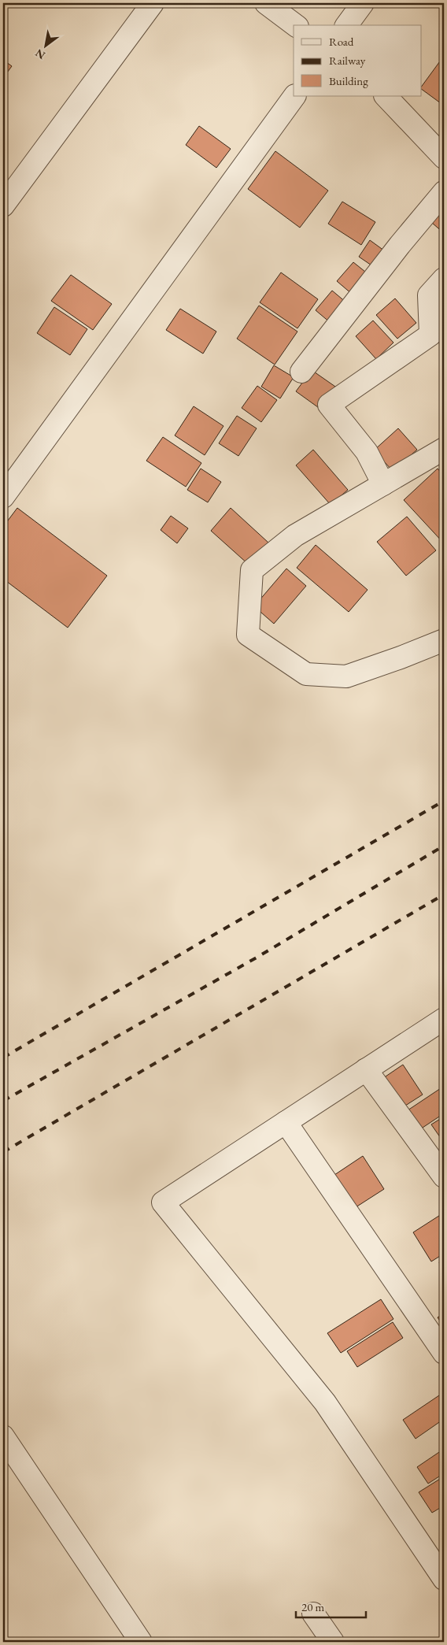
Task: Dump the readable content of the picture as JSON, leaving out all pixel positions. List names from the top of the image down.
{
  "legend": ["Road", "Railway", "Building"],
  "scale_bar": "20 m",
  "north": "bottom left"
}
